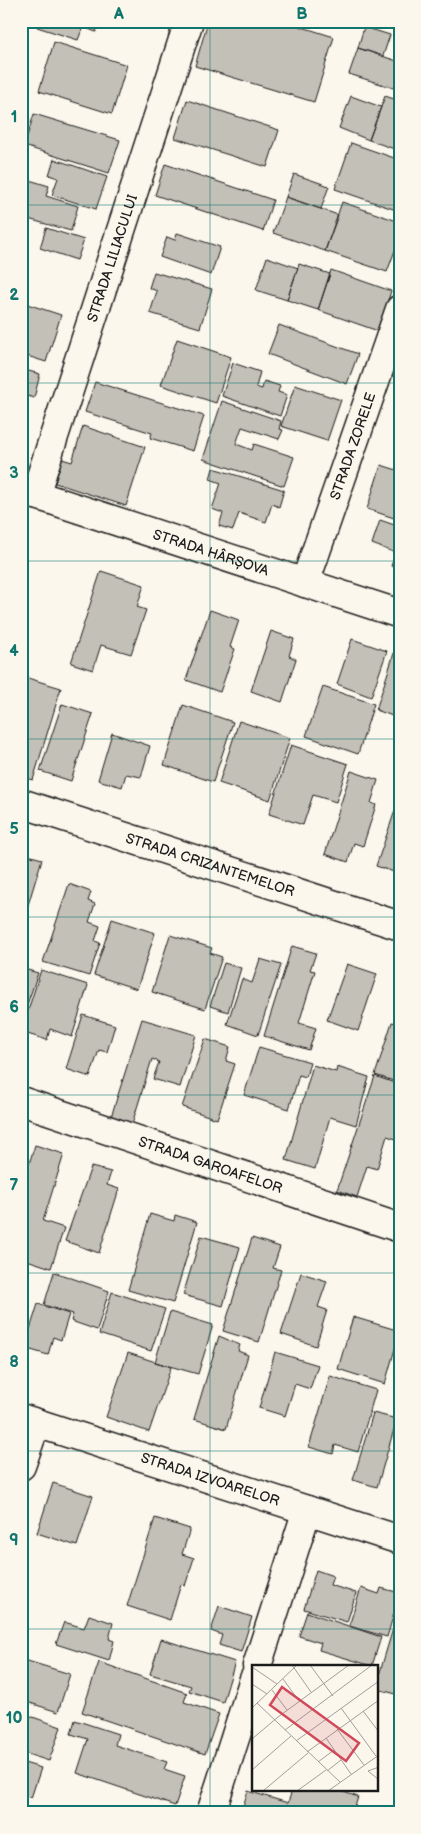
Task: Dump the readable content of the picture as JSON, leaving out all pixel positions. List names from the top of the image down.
{
  "streets": {
    "street": [
      "STRADA LILIACULUI",
      "STRADA ZORELE",
      "STRADA HÂRȘOVA",
      "STRADA CRIZANTEMELOR",
      "STRADA GAROAFELOR",
      "STRADA IZVOARELOR"
    ]
  },
  "crossings": [
    ["STRADA LILIACULUI", "STRADA HÂRȘOVA"],
    ["STRADA ZORELE", "STRADA HÂRȘOVA"]
  ],
  "grid": {
    "columns": ["A", "B"],
    "rows": [
      "1",
      "2",
      "3",
      "4",
      "5",
      "6",
      "7",
      "8",
      "9",
      "10"
    ]
  }
}
